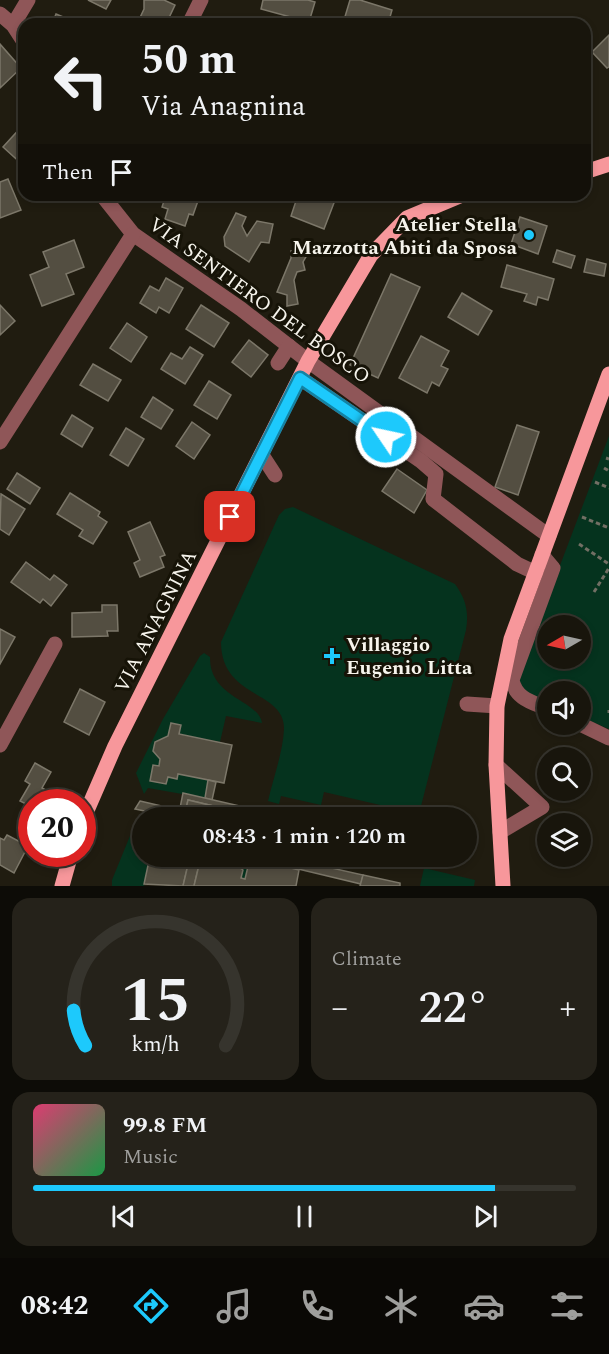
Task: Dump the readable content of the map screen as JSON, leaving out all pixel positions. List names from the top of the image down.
{
  "streets": {
    "main road": ["VIA ANAGNINA"],
    "street": ["VIA SENTIERO DEL BOSCO"]
  },
  "crossings": [
    ["VIA SENTIERO DEL BOSCO", "VIA ANAGNINA"]
  ],
  "places": {
    "other": ["Atelier Stella Mazzotta Abiti da Sposa"],
    "health": ["Villaggio Eugenio Litta"]
  },
  "north": "left",
  "page": {
    "turn": ["50 m", "Via Anagnina"],
    "then": "Then",
    "limit": "20",
    "trip": "08:43 · 1 min · 120 m",
    "tile": "Climate",
    "heat": ["−", "22°", "+"],
    "song": ["99.8 FM", "Music"],
    "tabs": "08:42",
    "gauge": ["15", "km/h"]
  }
}
